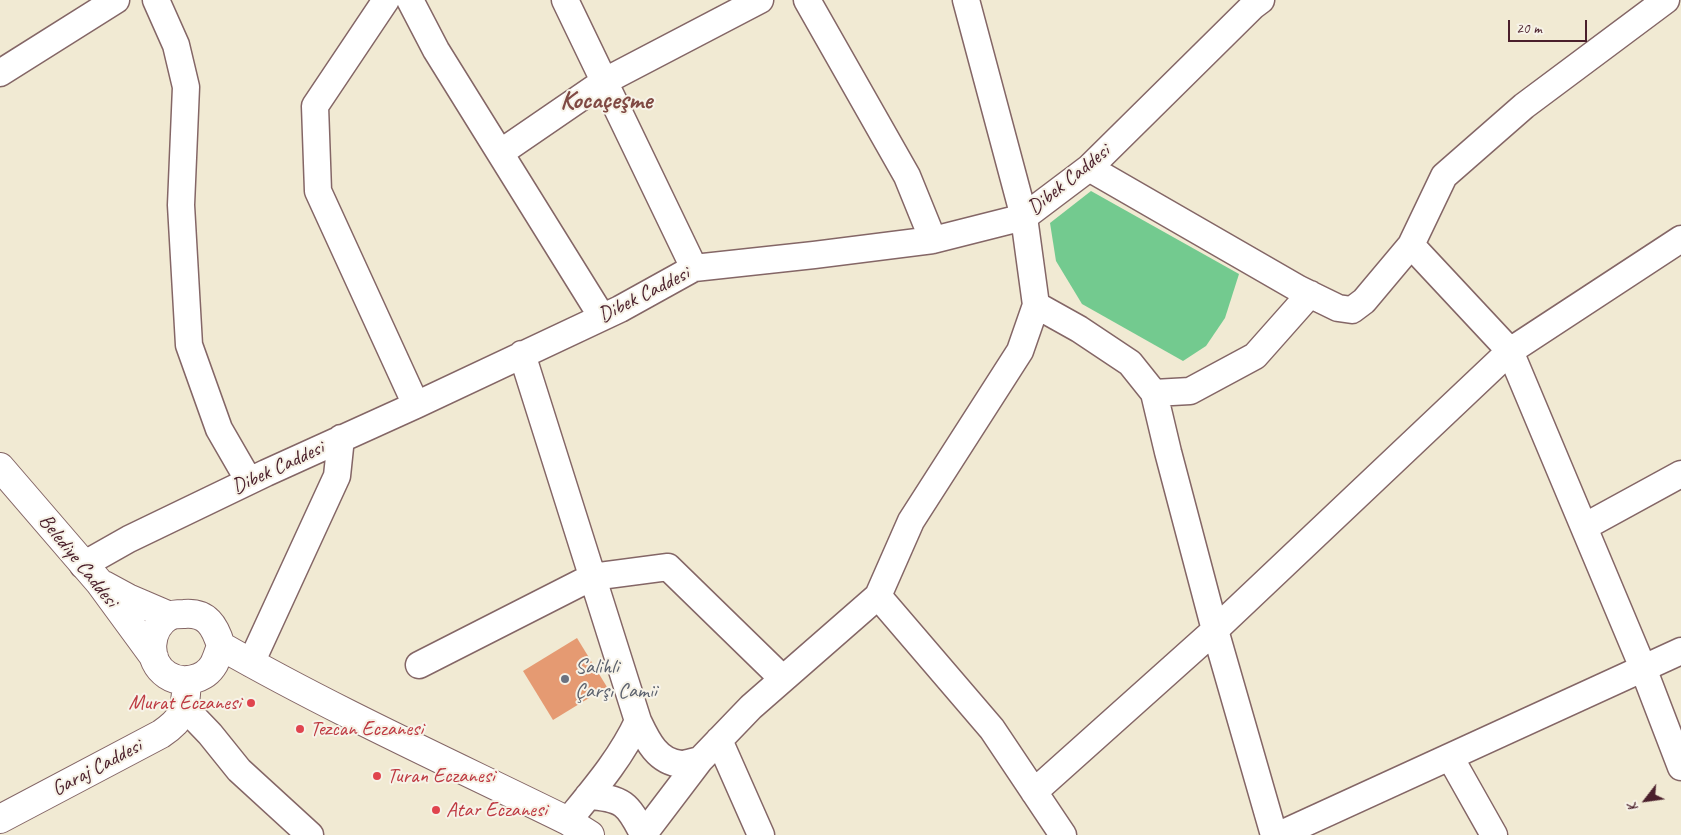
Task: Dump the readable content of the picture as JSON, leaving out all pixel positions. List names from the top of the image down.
{
  "streets": {
    "street": ["Dibek Caddesi", "Belediye Caddesi", "Garaj Caddesi"]
  },
  "crossings": [
    ["Dibek Caddesi", "Belediye Caddesi"]
  ],
  "districts": ["Kocaçeşme"],
  "places": [
    "Salihli Çarşı Camii",
    "Murat Eczanesi",
    "Tezcan Eczanesi",
    "Turan Eczanesi",
    "Atar Eczanesi"
  ],
  "scale_bar": "20 m",
  "north": "bottom left"
}
